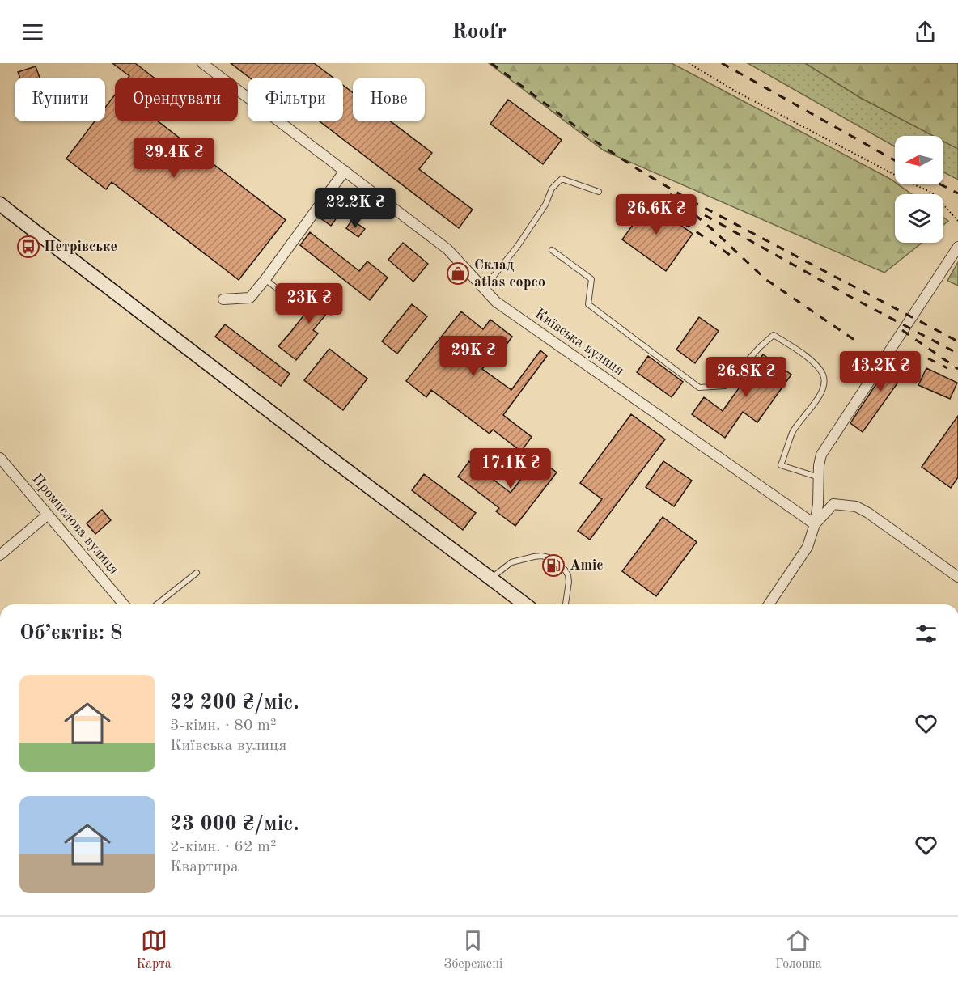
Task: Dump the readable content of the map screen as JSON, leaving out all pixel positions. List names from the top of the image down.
{
  "streets": {
    "street": ["Київська вулиця", "Промислова вулиця"]
  },
  "places": {
    "bus stop": ["Петрівське"],
    "shop": ["Склад atlas copco"],
    "fuel station": ["Amic"]
  },
  "north": "left",
  "page": {
    "header": "Roofr",
    "chip": [
      "Купити",
      "Орендувати",
      "Фільтри",
      "Нове"
    ],
    "price": [
      "29.4K ₴",
      "22.2K ₴",
      "26.6K ₴",
      "23K ₴",
      "29K ₴",
      "43.2K ₴",
      "26.8K ₴",
      "17.1K ₴"
    ],
    "heading": "Об’єктів: 8",
    "list": [
      {
        "name": "22 200 ₴/міс.",
        "note": "3-кімн. · 80 m² · Київська вулиця"
      },
      {
        "name": "23 000 ₴/міс.",
        "note": "2-кімн. · 62 m² · Квартира"
      }
    ],
    "tabs": ["Карта", "Збережені", "Головна"]
  }
}
